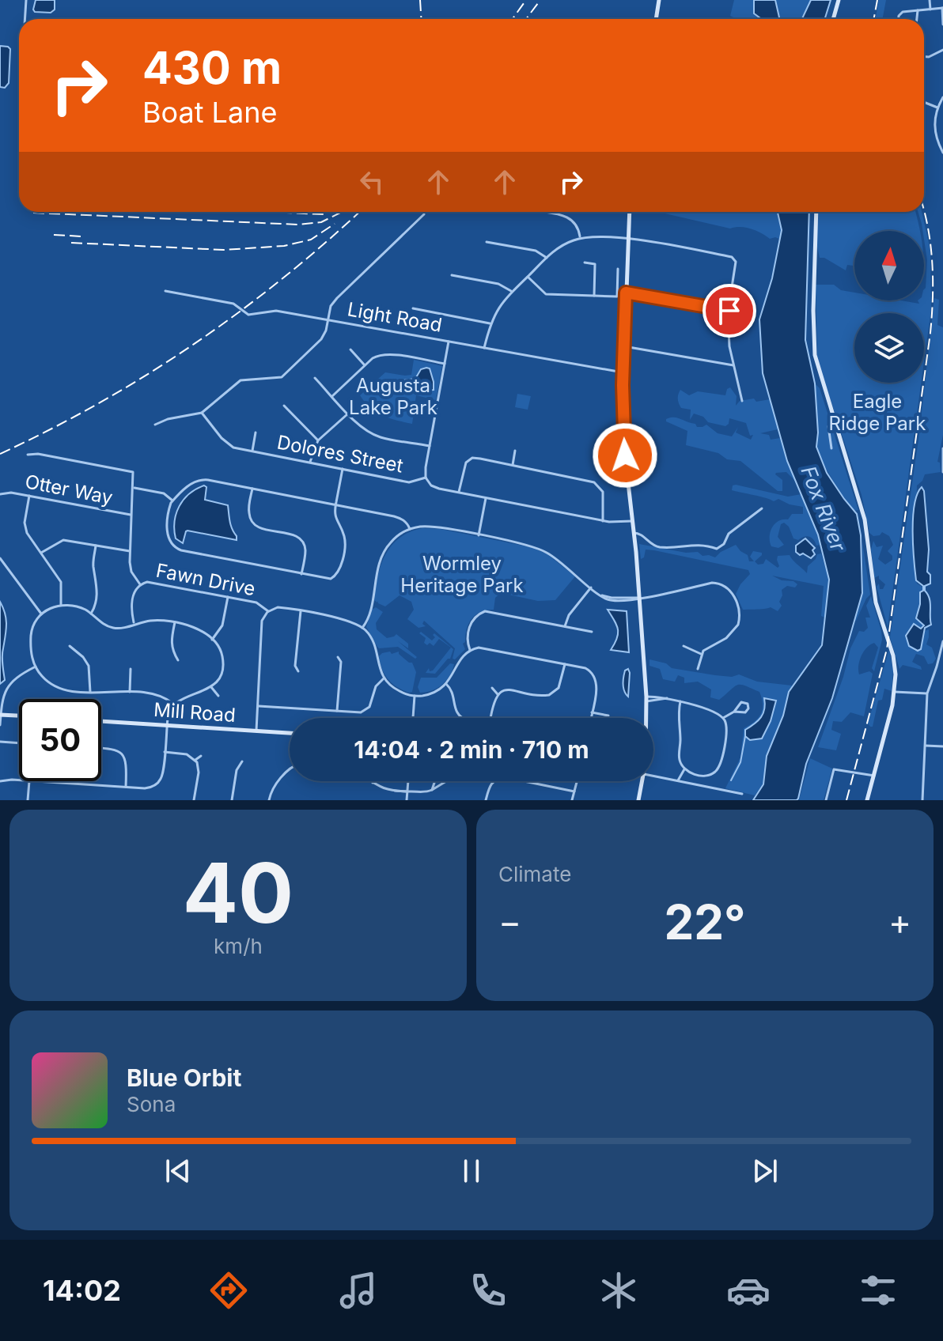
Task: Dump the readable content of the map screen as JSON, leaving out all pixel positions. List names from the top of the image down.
{
  "streets": {
    "street": [
      "Light Road",
      "Dolores Street",
      "Otter Way",
      "Fawn Drive",
      "Mill Road"
    ]
  },
  "water": ["Fox River"],
  "parks": ["Augusta Lake Park", "Eagle Ridge Park", "Wormley Heritage Park"],
  "north": "top",
  "page": {
    "turn": ["430 m", "Boat Lane"],
    "limit": "50",
    "trip": "14:04 · 2 min · 710 m",
    "tile": [
      ["40", "km/h"],
      "Climate"
    ],
    "heat": ["−", "22°", "+"],
    "song": ["Blue Orbit", "Sona"],
    "tabs": "14:02"
  }
}
